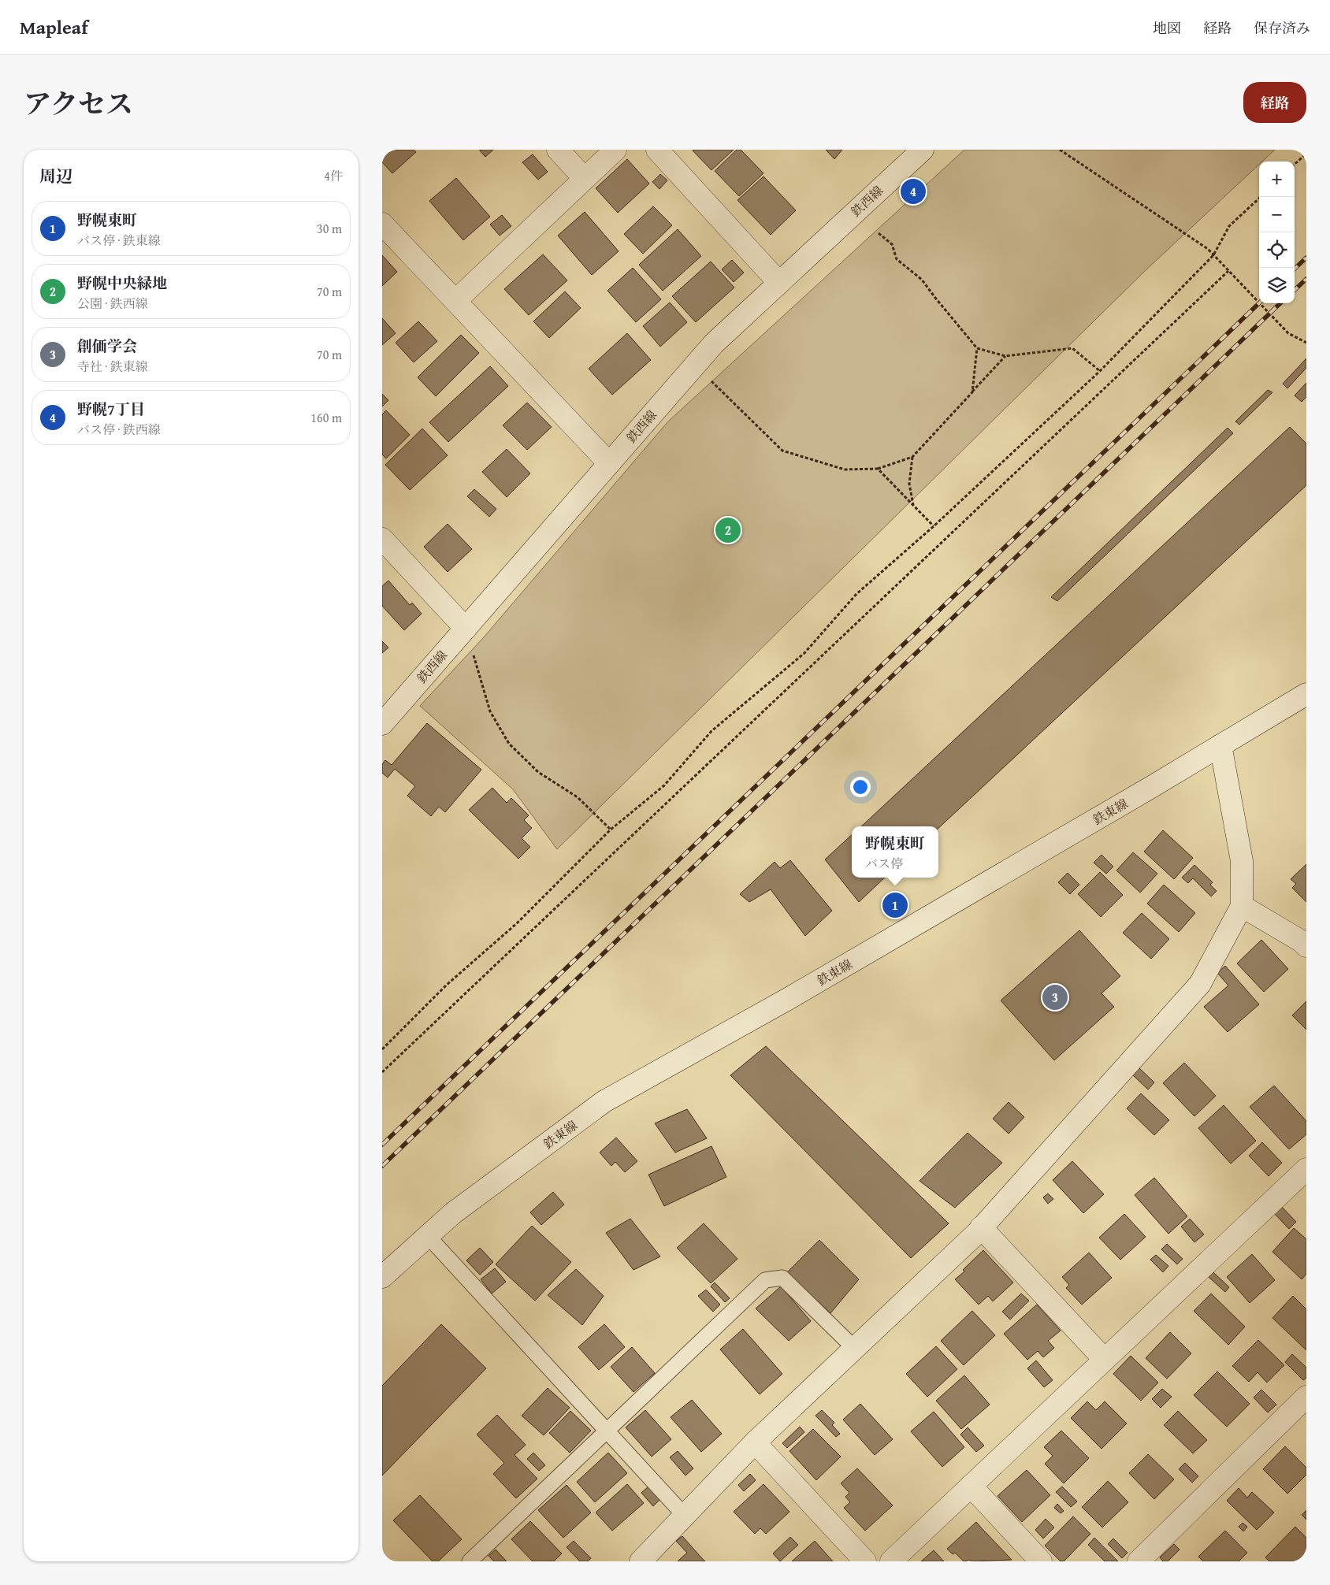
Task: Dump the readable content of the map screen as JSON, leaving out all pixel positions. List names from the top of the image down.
{
  "streets": {
    "street": ["鉄西線", "鉄東線"]
  },
  "page": {
    "header": "Mapleaf",
    "nav": ["地図", "経路", "保存済み"],
    "title": "アクセス",
    "buttons": "経路",
    "heading": ["周辺", "4件"],
    "map_buttons": ["+", "−"],
    "pins": [
      "4",
      "2",
      "1",
      "3"
    ],
    "list": [
      {
        "mark": "1",
        "name": "野幌東町",
        "note": "バス停 · 鉄東線",
        "value": "30 m"
      },
      {
        "mark": "2",
        "name": "野幌中央緑地",
        "note": "公園 · 鉄西線",
        "value": "70 m"
      },
      {
        "mark": "3",
        "name": "創価学会",
        "note": "寺社 · 鉄東線",
        "value": "70 m"
      },
      {
        "mark": "4",
        "name": "野幌7丁目",
        "note": "バス停 · 鉄西線",
        "value": "160 m"
      }
    ],
    "popup": ["野幌東町", "バス停"]
  }
}
